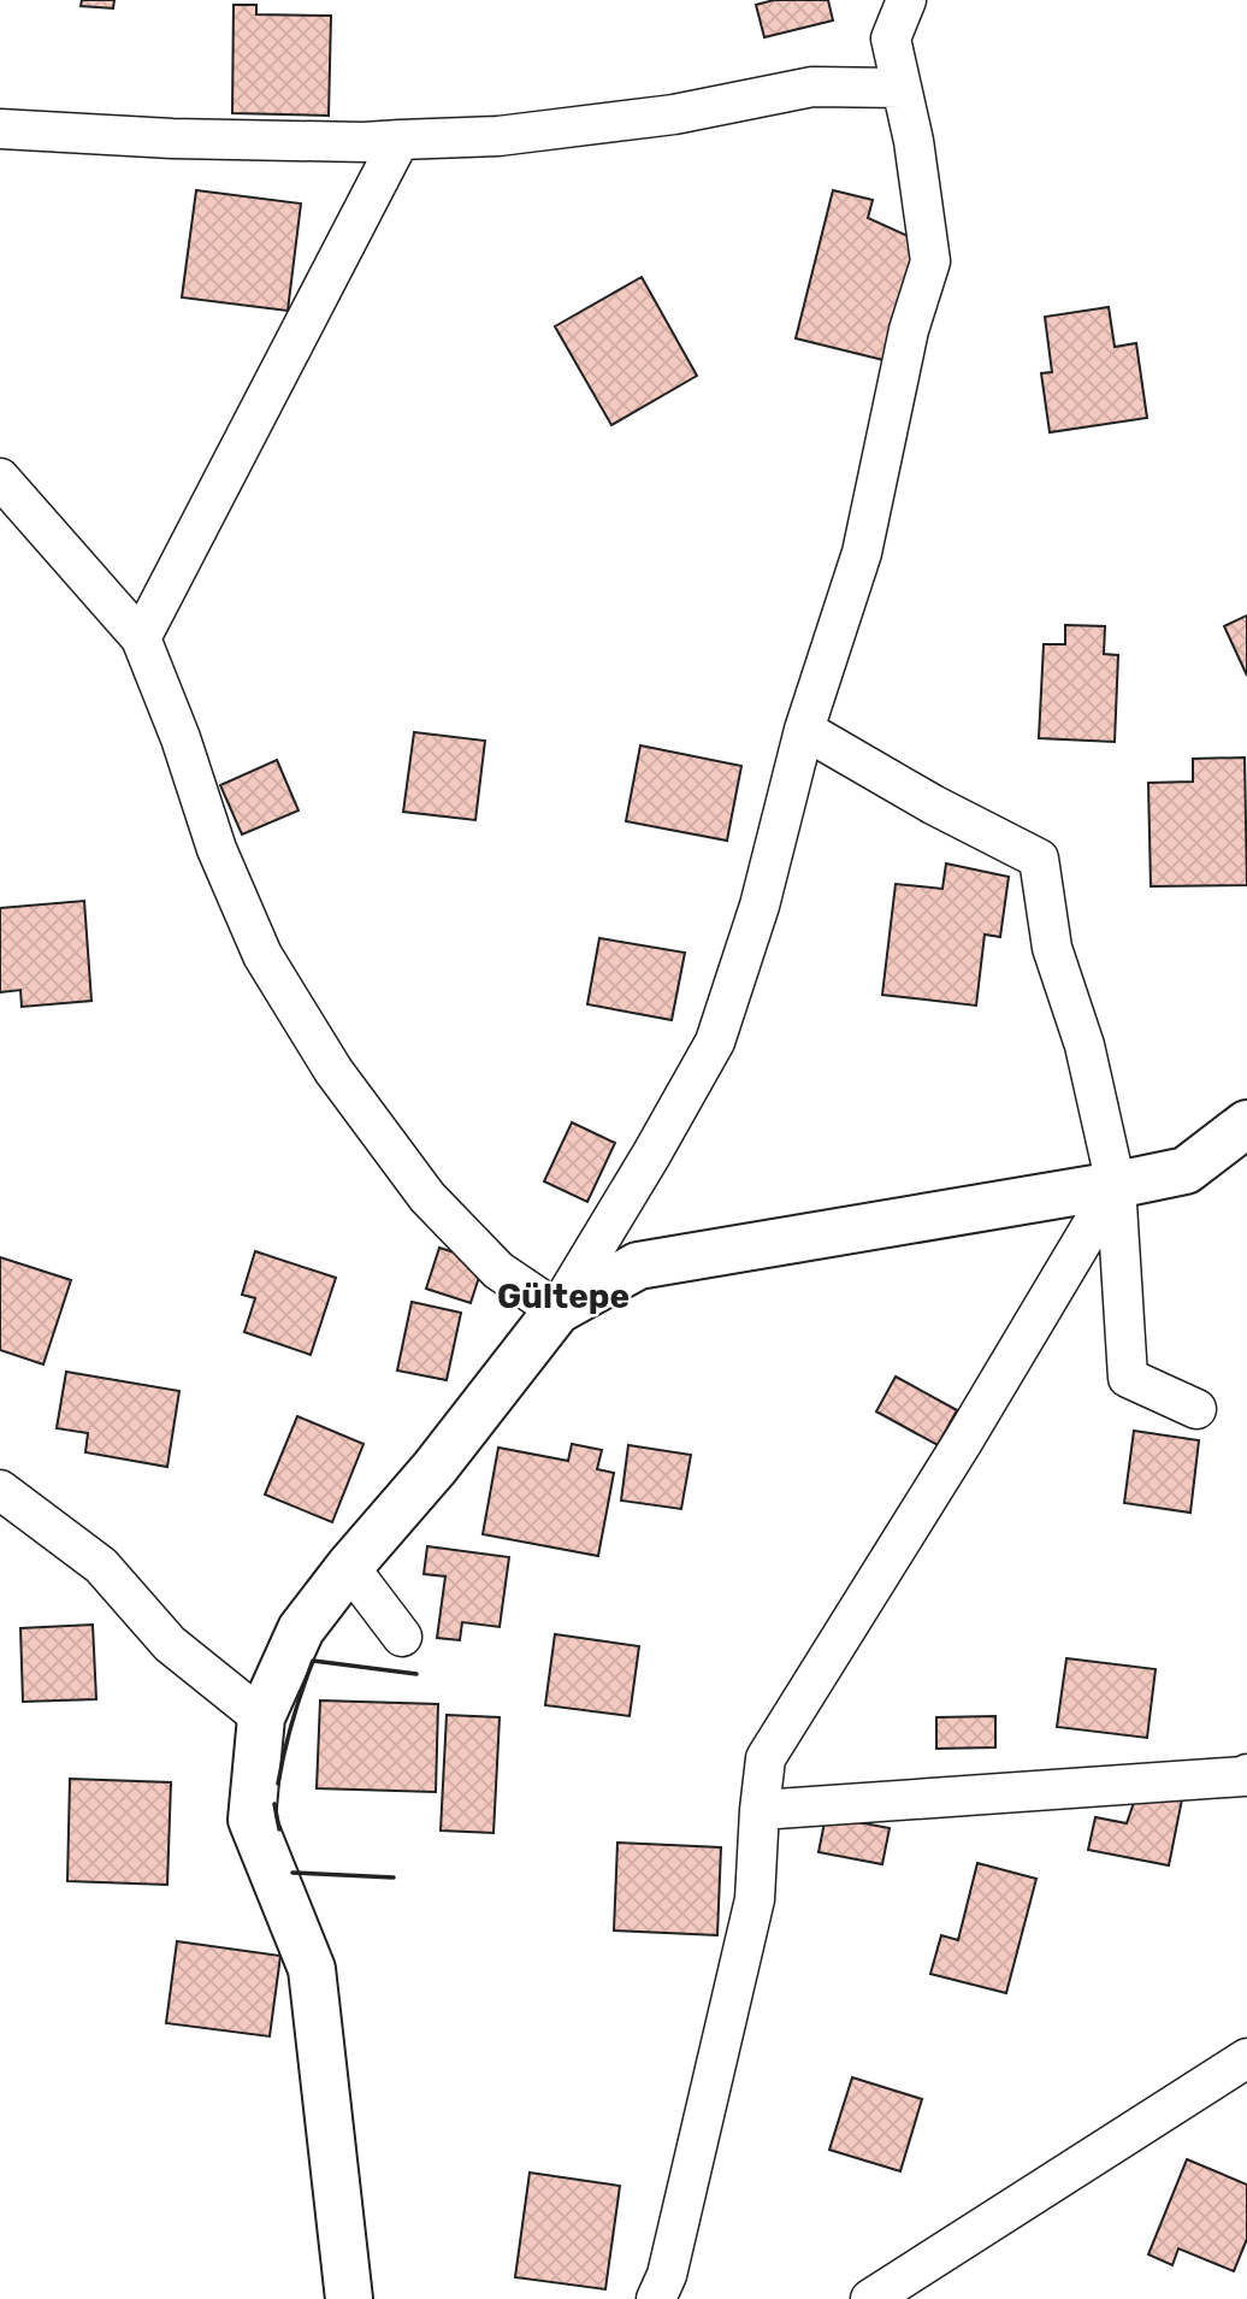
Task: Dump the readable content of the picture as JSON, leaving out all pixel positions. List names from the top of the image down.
{
  "districts": ["Gültepe"]
}
